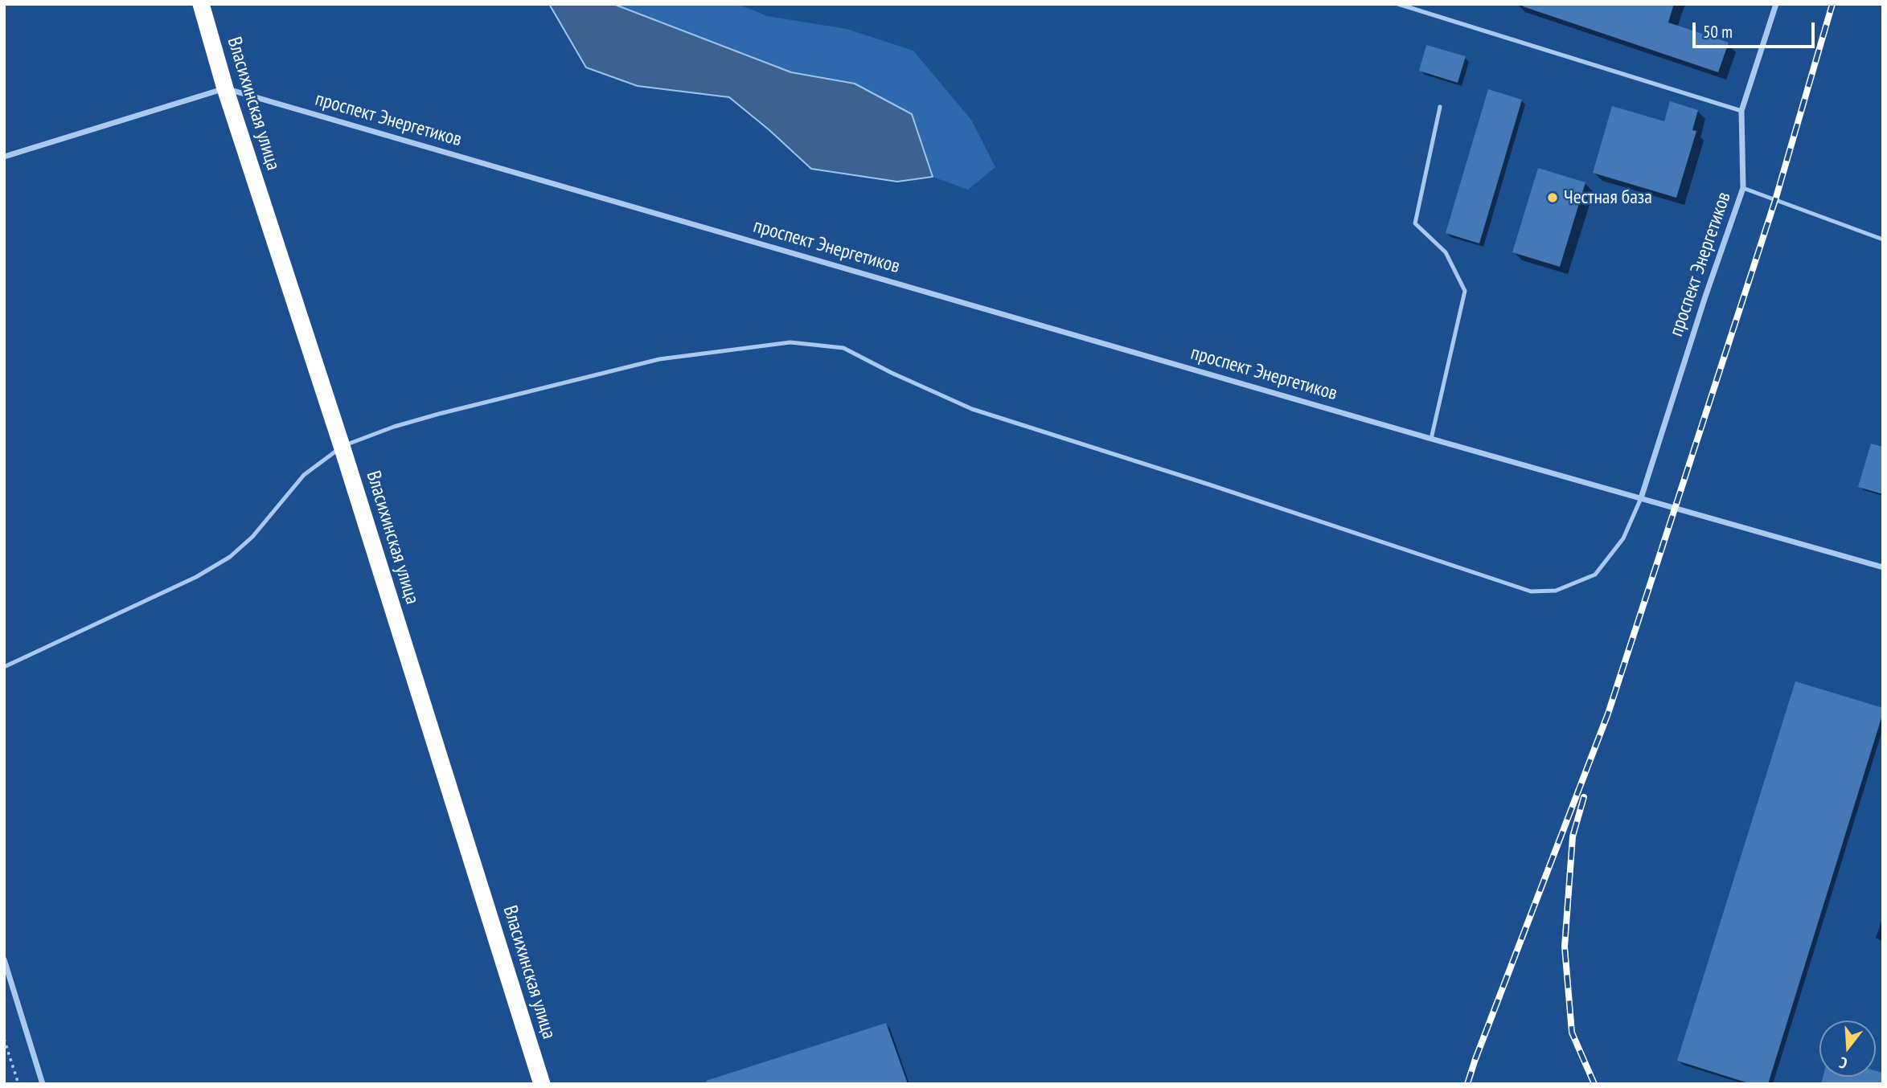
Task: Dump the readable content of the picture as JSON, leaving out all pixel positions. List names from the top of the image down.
{
  "streets": {
    "highway": ["Власихинская улица"],
    "street": ["проспект Энергетиков"]
  },
  "crossings": [
    ["Власихинская улица", "проспект Энергетиков"]
  ],
  "places": ["Честная база"],
  "scale_bar": "50 m",
  "north": "bottom"
}
